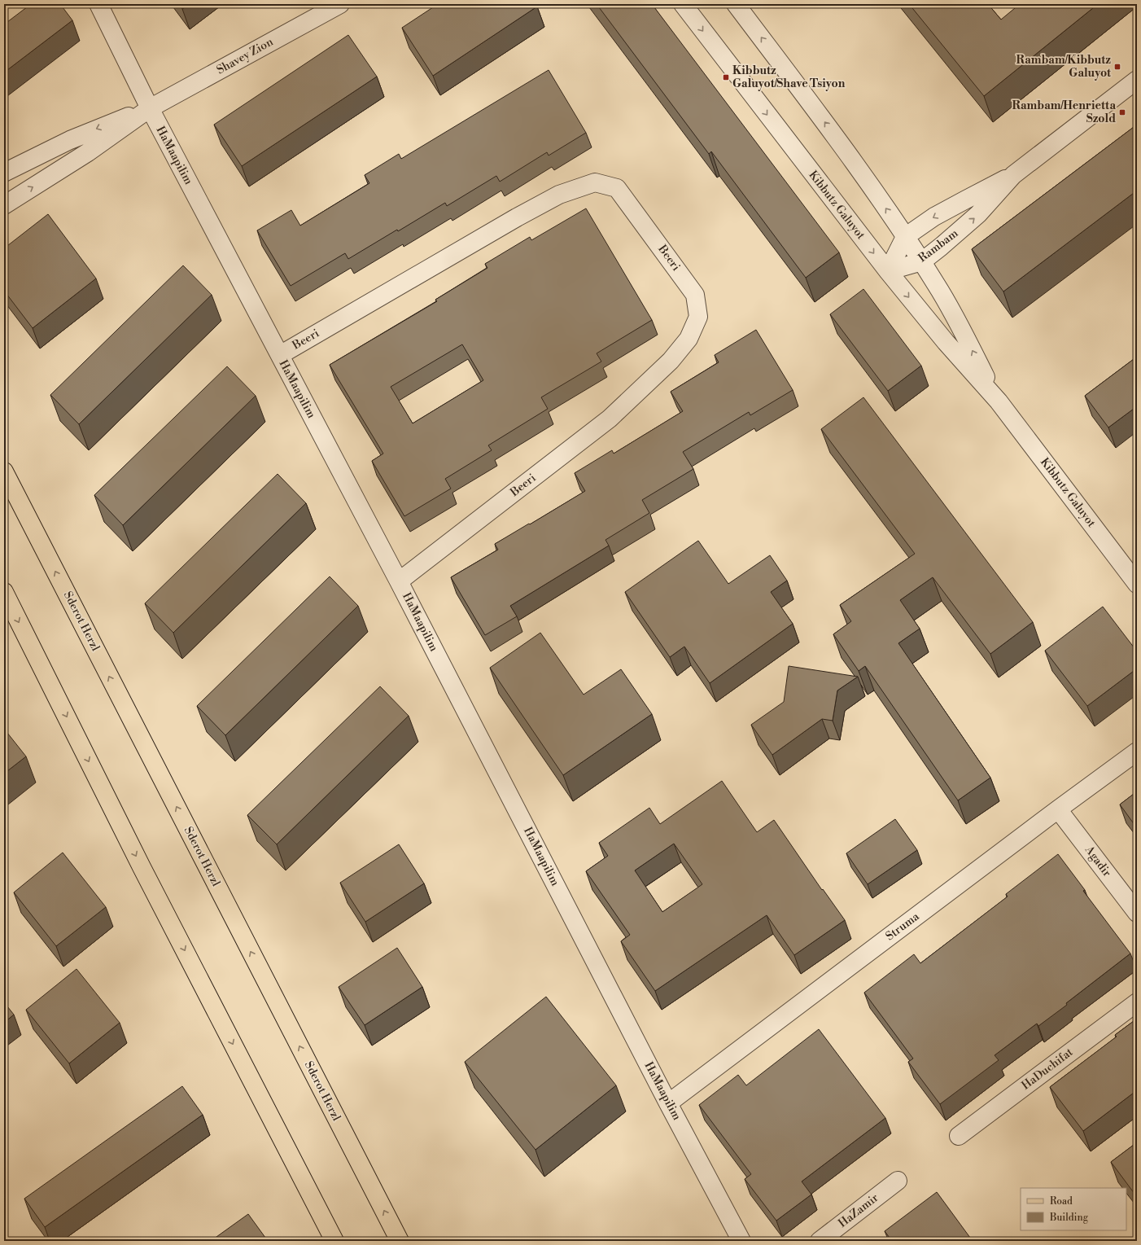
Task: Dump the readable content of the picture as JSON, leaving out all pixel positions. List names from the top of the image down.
{
  "streets": {
    "main road": ["Sderot Herzl"],
    "street": [
      "Shavey Zion",
      "HaMaapilim",
      "Kibbutz Galuyot",
      "Rambam",
      "Beeri",
      "Agadir",
      "Struma",
      "HaDuchifat",
      "HaZamir"
    ]
  },
  "crossings": [
    ["Shavey Zion", "HaMaapilim"],
    ["HaMaapilim", "Beeri"],
    ["HaMaapilim", "Struma"],
    ["Kibbutz Galuyot", "Rambam"],
    ["Agadir", "Struma"]
  ],
  "places": {
    "transit": ["Rambam/Kibbutz Galuyot", "Kibbutz Galuyot/Shave Tsiyon", "Rambam/Henrietta Szold"]
  },
  "legend": ["Road", "Building"]
}
